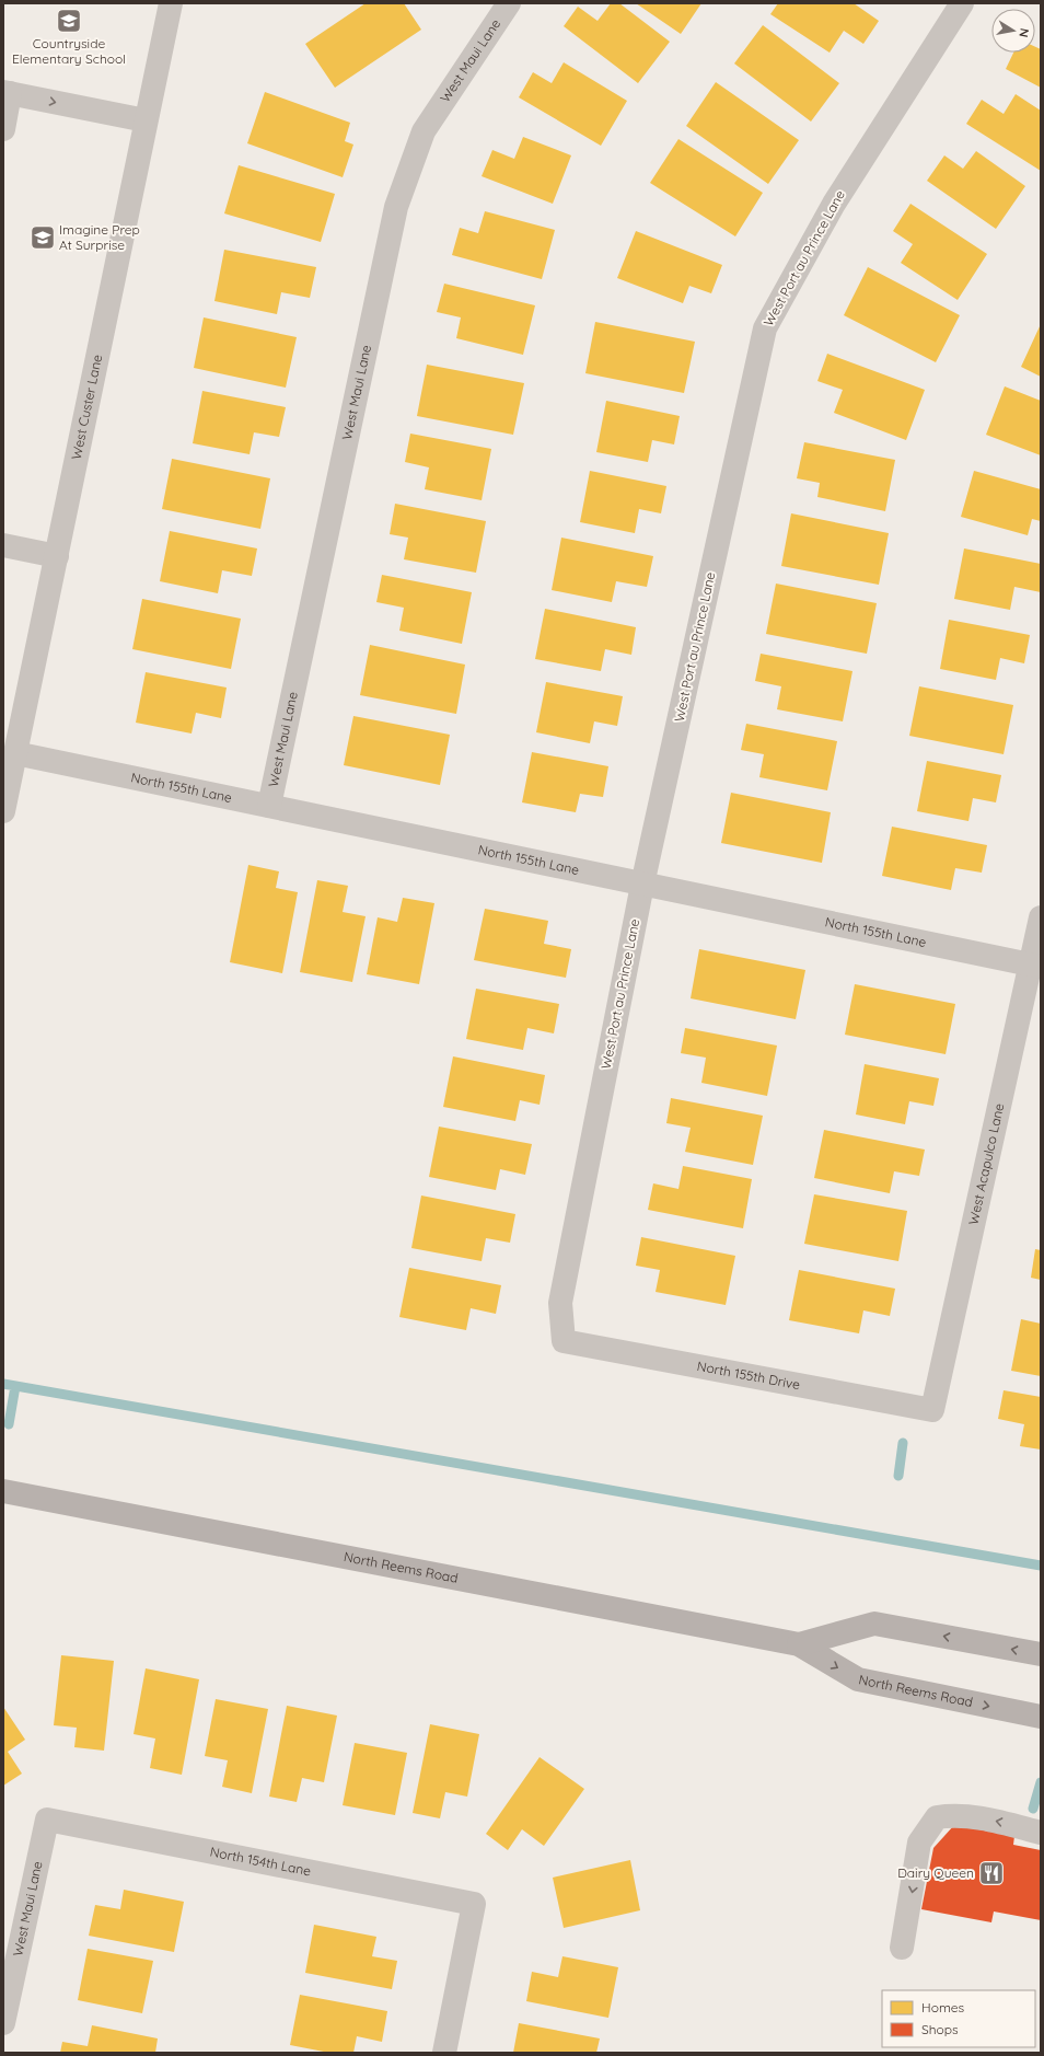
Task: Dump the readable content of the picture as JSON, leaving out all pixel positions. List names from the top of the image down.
{
  "streets": {
    "main road": ["North Reems Road"],
    "street": [
      "West Maui Lane",
      "West Port au Prince Lane",
      "West Custer Lane",
      "North 155th Lane",
      "West Acapulco Lane",
      "North 155th Drive",
      "North 154th Lane"
    ]
  },
  "crossings": [
    ["West Maui Lane", "North 155th Lane"],
    ["West Maui Lane", "North 154th Lane"],
    ["West Port au Prince Lane", "North 155th Lane"],
    ["West Port au Prince Lane", "North 155th Drive"],
    ["West Custer Lane", "North 155th Lane"],
    ["North 155th Lane", "West Acapulco Lane"],
    ["West Acapulco Lane", "North 155th Drive"]
  ],
  "places": {
    "school or university": ["Countryside Elementary School", "Imagine Prep At Surprise"],
    "restaurant": ["Dairy Queen"]
  },
  "legend": ["Homes", "Shops"],
  "north": "right"
}
